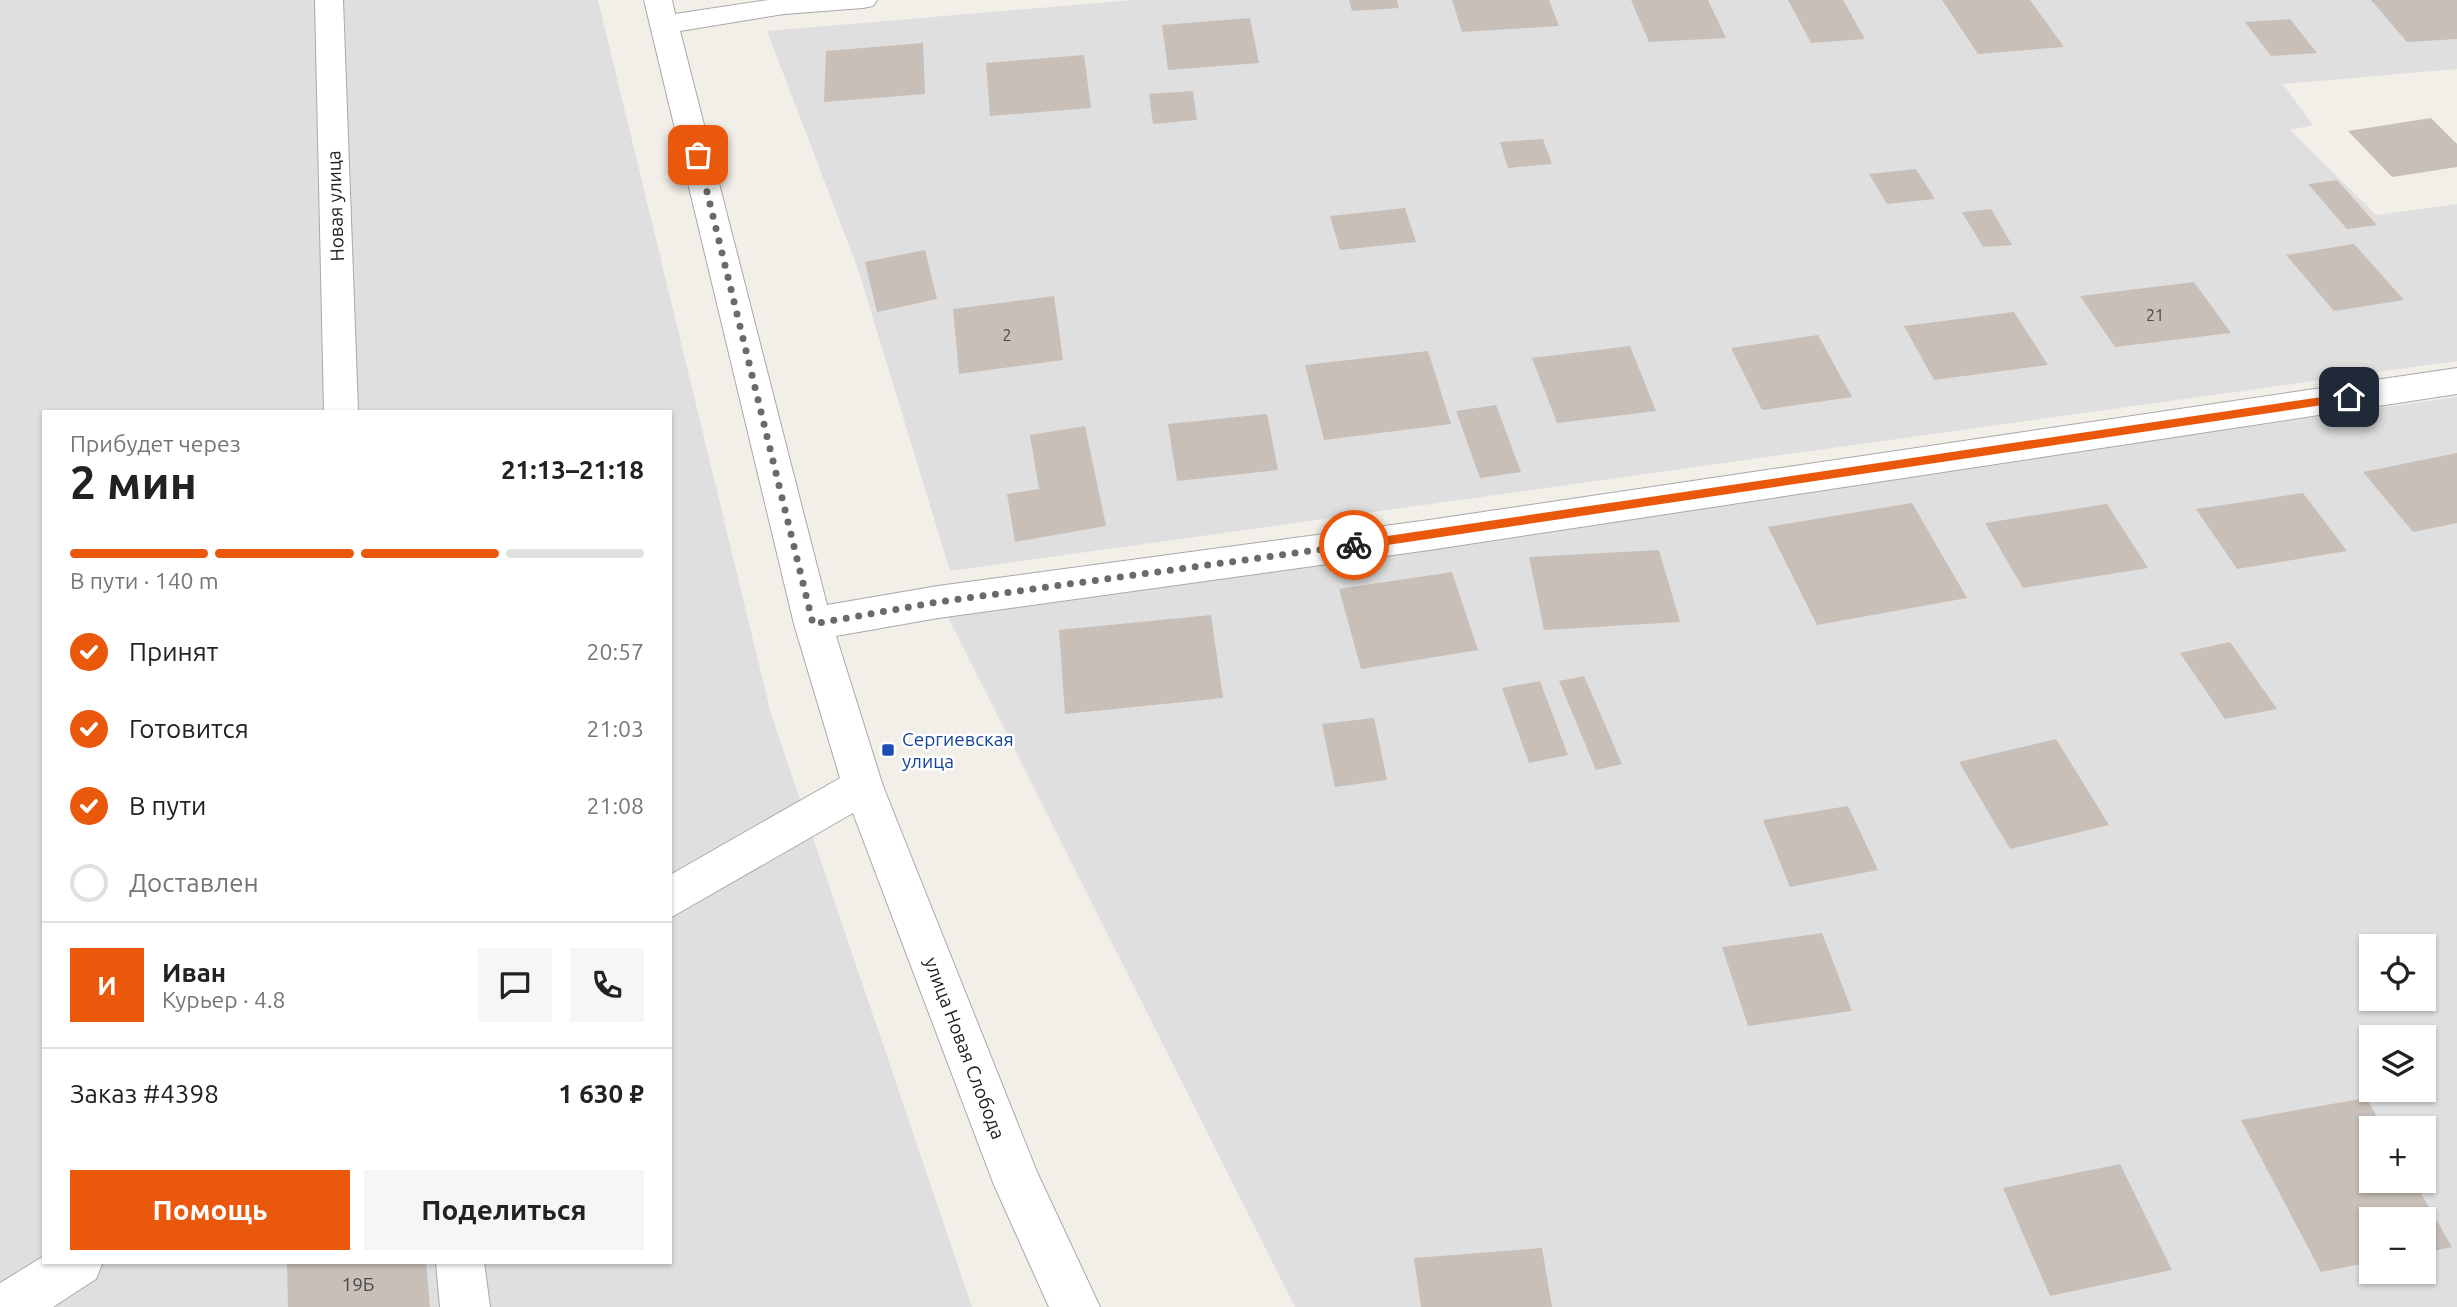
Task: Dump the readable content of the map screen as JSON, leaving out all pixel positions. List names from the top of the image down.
{
  "streets": {
    "street": ["Новая улица", "улица Новая Слобода"]
  },
  "places": {
    "transit": ["Сергиевская улица"]
  },
  "house_numbers": ["21", "2", "19Б"],
  "page": {
    "heading": ["2 мин", "Прибудет через", "21:13–21:18"],
    "panel": [
      "Иван",
      "Курьер · 4.8",
      "Заказ #4398",
      "1 630 ₽"
    ],
    "bar": "В пути · 140 m",
    "list": [
      ["Принят", "20:57"],
      ["Готовится", "21:03"],
      ["В пути", "21:08"],
      "Доставлен"
    ],
    "map_buttons": ["+", "−"],
    "round": "И",
    "buttons": ["Помощь", "Поделиться"]
  }
}
